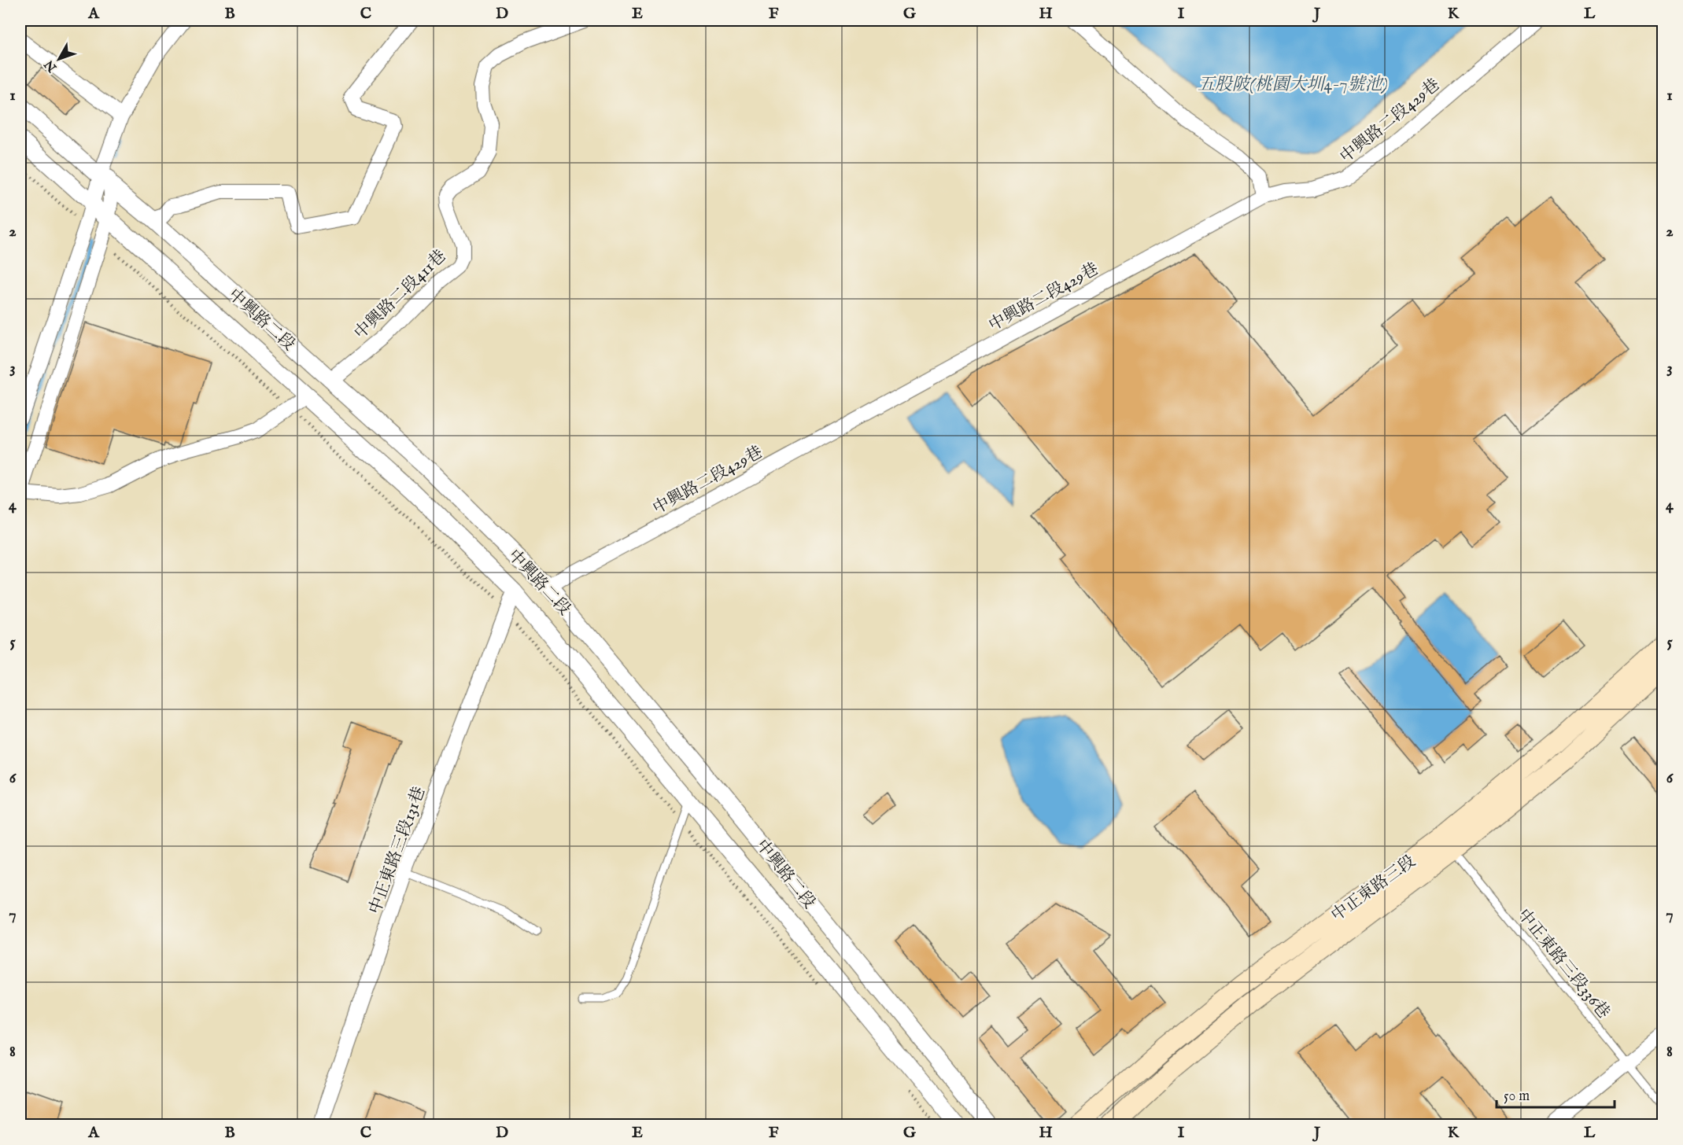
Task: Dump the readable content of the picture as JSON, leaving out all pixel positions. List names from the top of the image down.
{
  "streets": {
    "main road": ["中正東路三段"],
    "street": [
      "中興路二段429巷",
      "中興路二段411巷",
      "中興路二段",
      "中正東路三段131巷"
    ],
    "lane": ["中正東路三段336巷"]
  },
  "crossings": [
    ["中興路二段429巷", "中興路二段"],
    ["中興路二段411巷", "中興路二段"],
    ["中興路二段", "中正東路三段131巷"],
    ["中正東路三段", "中正東路三段336巷"]
  ],
  "water": ["五股陂(桃園大圳4-7號池)"],
  "scale_bar": "50 m",
  "north": "bottom left",
  "grid": {
    "columns": [
      "A",
      "B",
      "C",
      "D",
      "E",
      "F",
      "G",
      "H",
      "I",
      "J",
      "K",
      "L"
    ],
    "rows": [
      "1",
      "2",
      "3",
      "4",
      "5",
      "6",
      "7",
      "8"
    ]
  }
}
